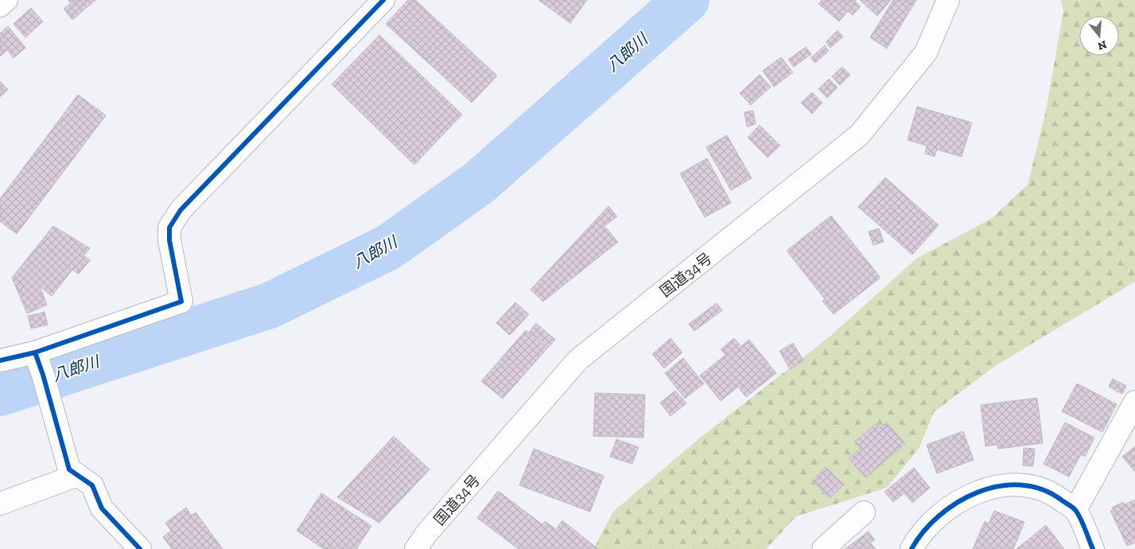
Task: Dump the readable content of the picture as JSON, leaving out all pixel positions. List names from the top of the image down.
{
  "streets": {
    "main road": ["国道34号"]
  },
  "water": ["八郎川"],
  "north": "bottom"
}
